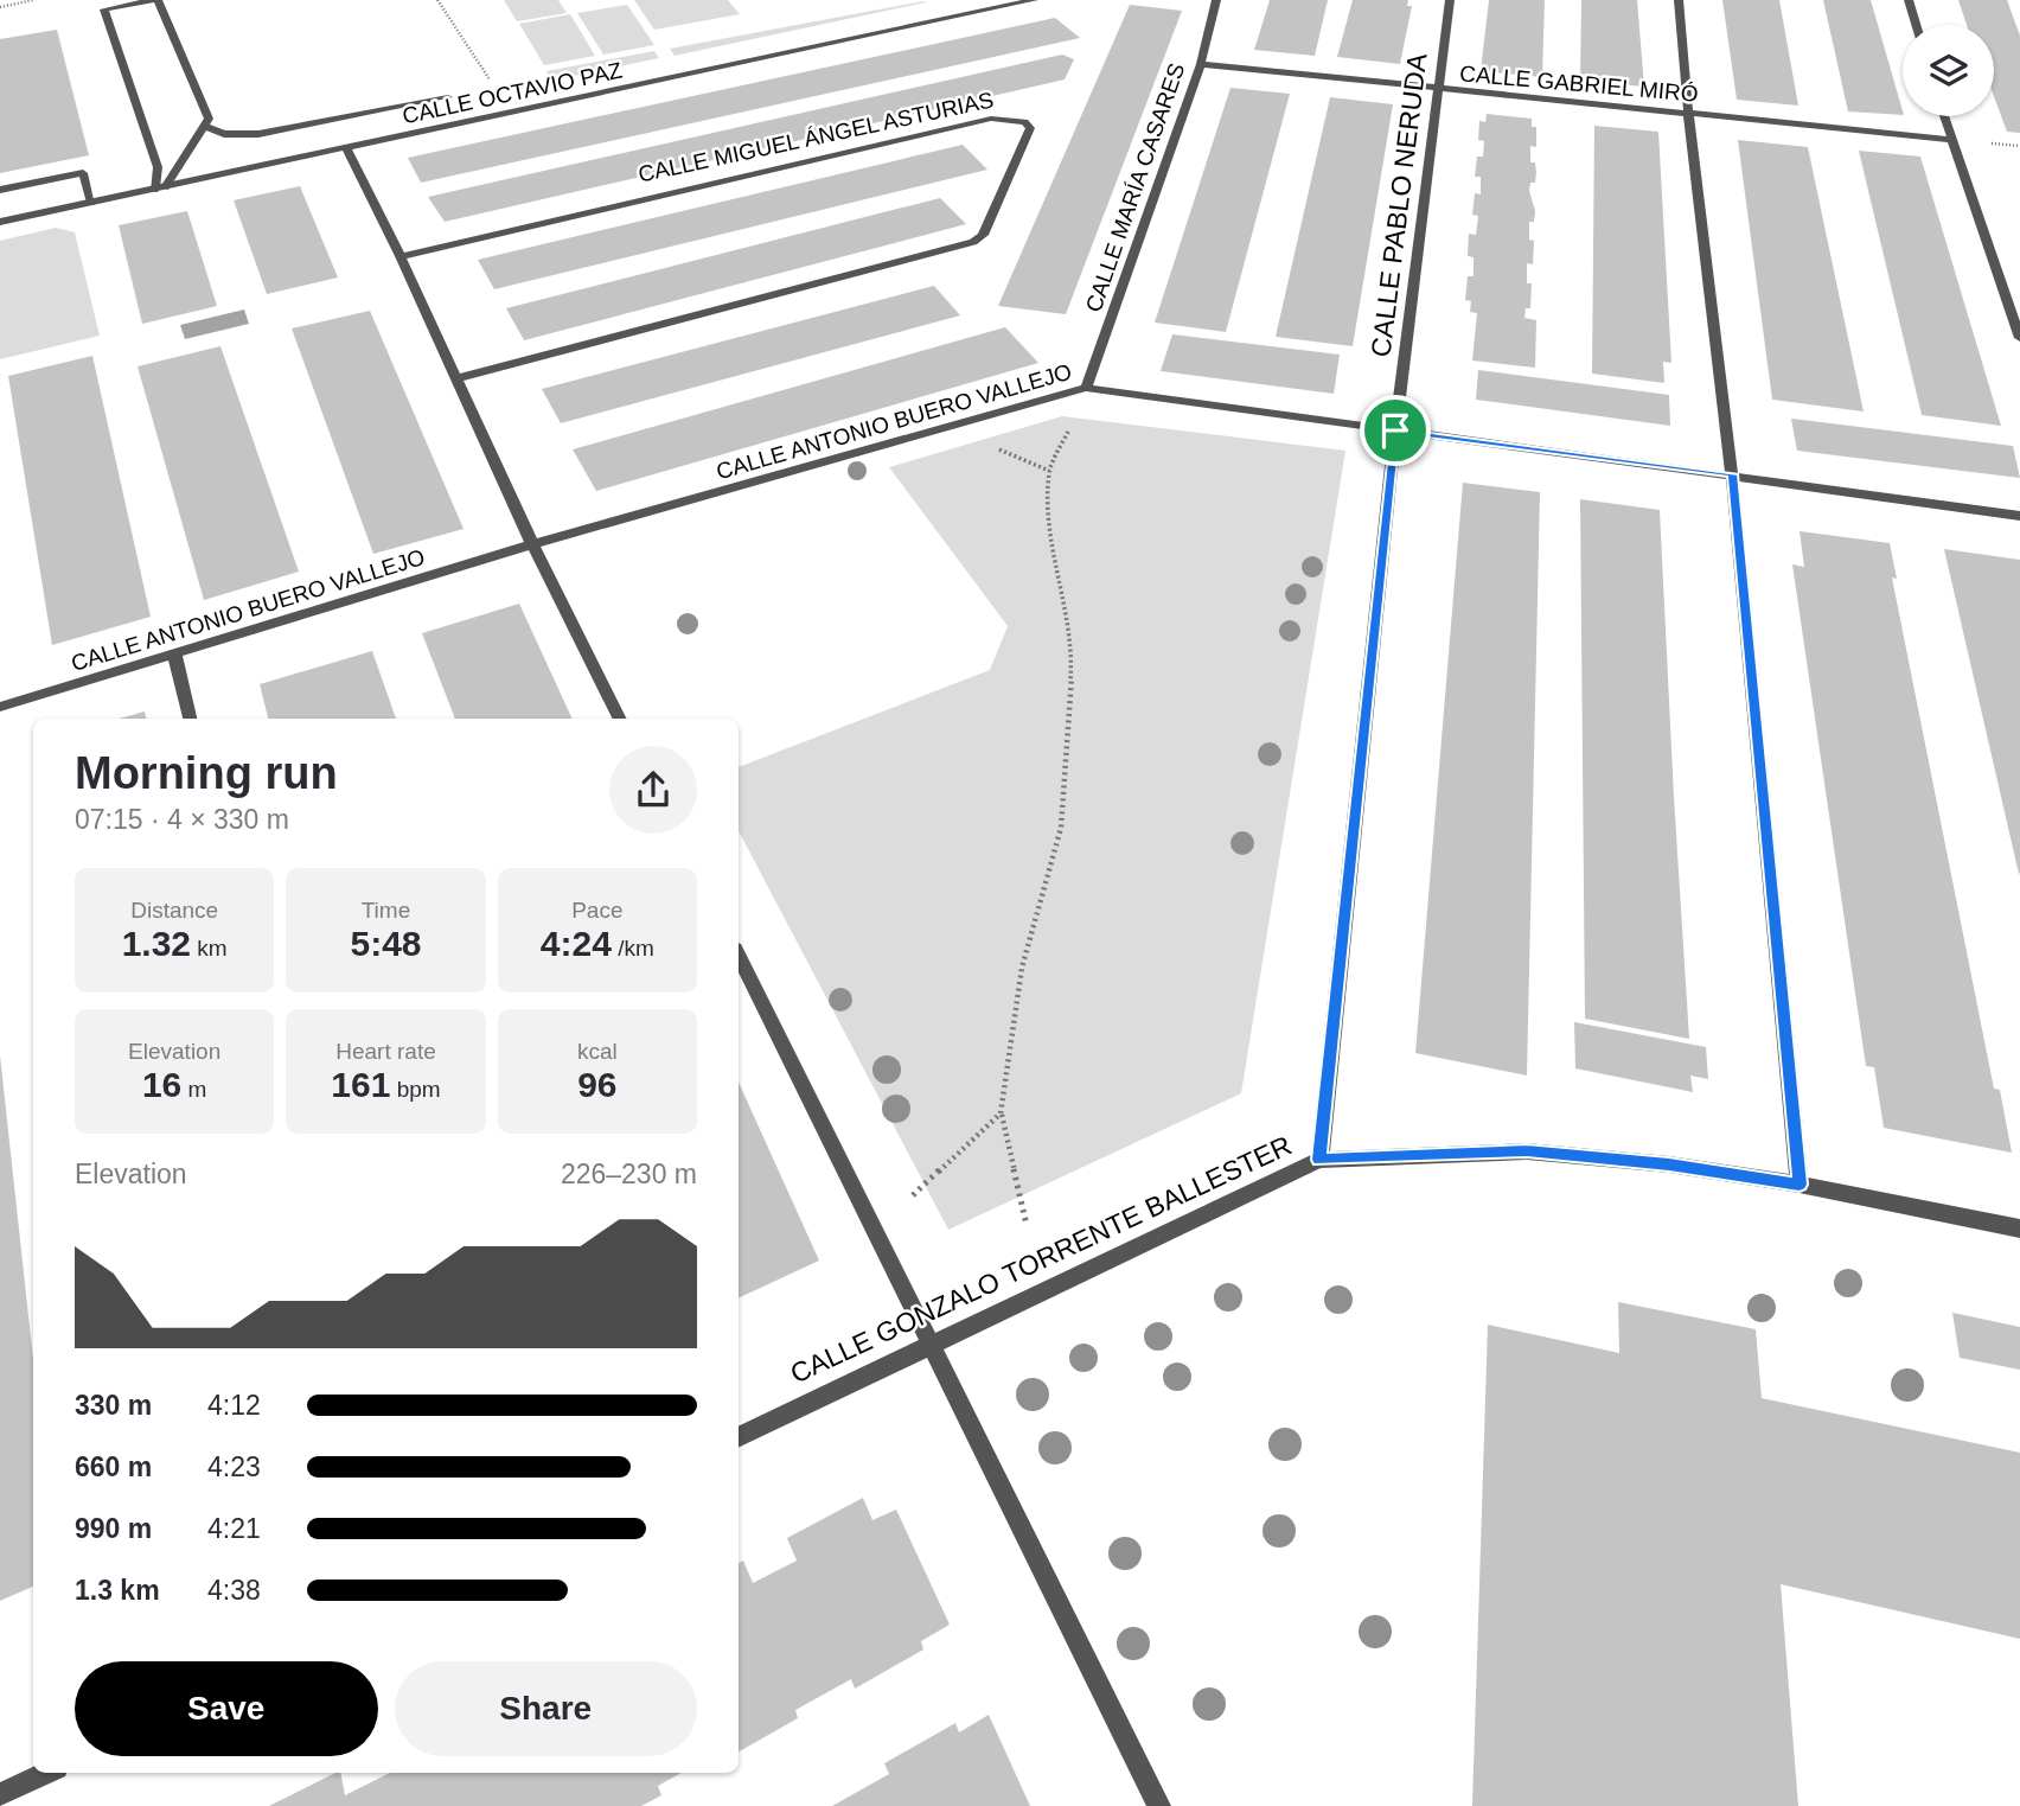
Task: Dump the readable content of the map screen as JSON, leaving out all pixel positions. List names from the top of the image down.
{
  "streets": {
    "street": [
      "CALLE GABRIEL MIRÓ",
      "CALLE OCTAVIO PAZ",
      "CALLE MIGUEL ÁNGEL ASTURIAS",
      "CALLE MARÍA CASARES",
      "CALLE PABLO NERUDA",
      "CALLE ANTONIO BUERO VALLEJO",
      "CALLE GONZALO TORRENTE BALLESTER"
    ]
  },
  "crossings": [
    ["CALLE GABRIEL MIRÓ", "CALLE MARÍA CASARES"],
    ["CALLE GABRIEL MIRÓ", "CALLE PABLO NERUDA"],
    ["CALLE MARÍA CASARES", "CALLE ANTONIO BUERO VALLEJO"],
    ["CALLE PABLO NERUDA", "CALLE ANTONIO BUERO VALLEJO"],
    ["CALLE PABLO NERUDA", "CALLE GONZALO TORRENTE BALLESTER"]
  ],
  "page": {
    "heading": ["Morning run", "07:15 · 4 × 330 m"],
    "stats": [
      ["Distance", "1.32 km"],
      ["Time", "5:48"],
      ["Pace", "4:24 /km"],
      ["Elevation", "16 m"],
      ["Heart rate", "161 bpm"],
      ["kcal", "96"]
    ],
    "chart": ["Elevation", "226–230 m"],
    "list": [
      {
        "name": "330 m",
        "note": "4:12"
      },
      {
        "name": "660 m",
        "note": "4:23"
      },
      {
        "name": "990 m",
        "note": "4:21"
      },
      {
        "name": "1.3 km",
        "note": "4:38"
      }
    ],
    "buttons": ["Save", "Share"]
  }
}
